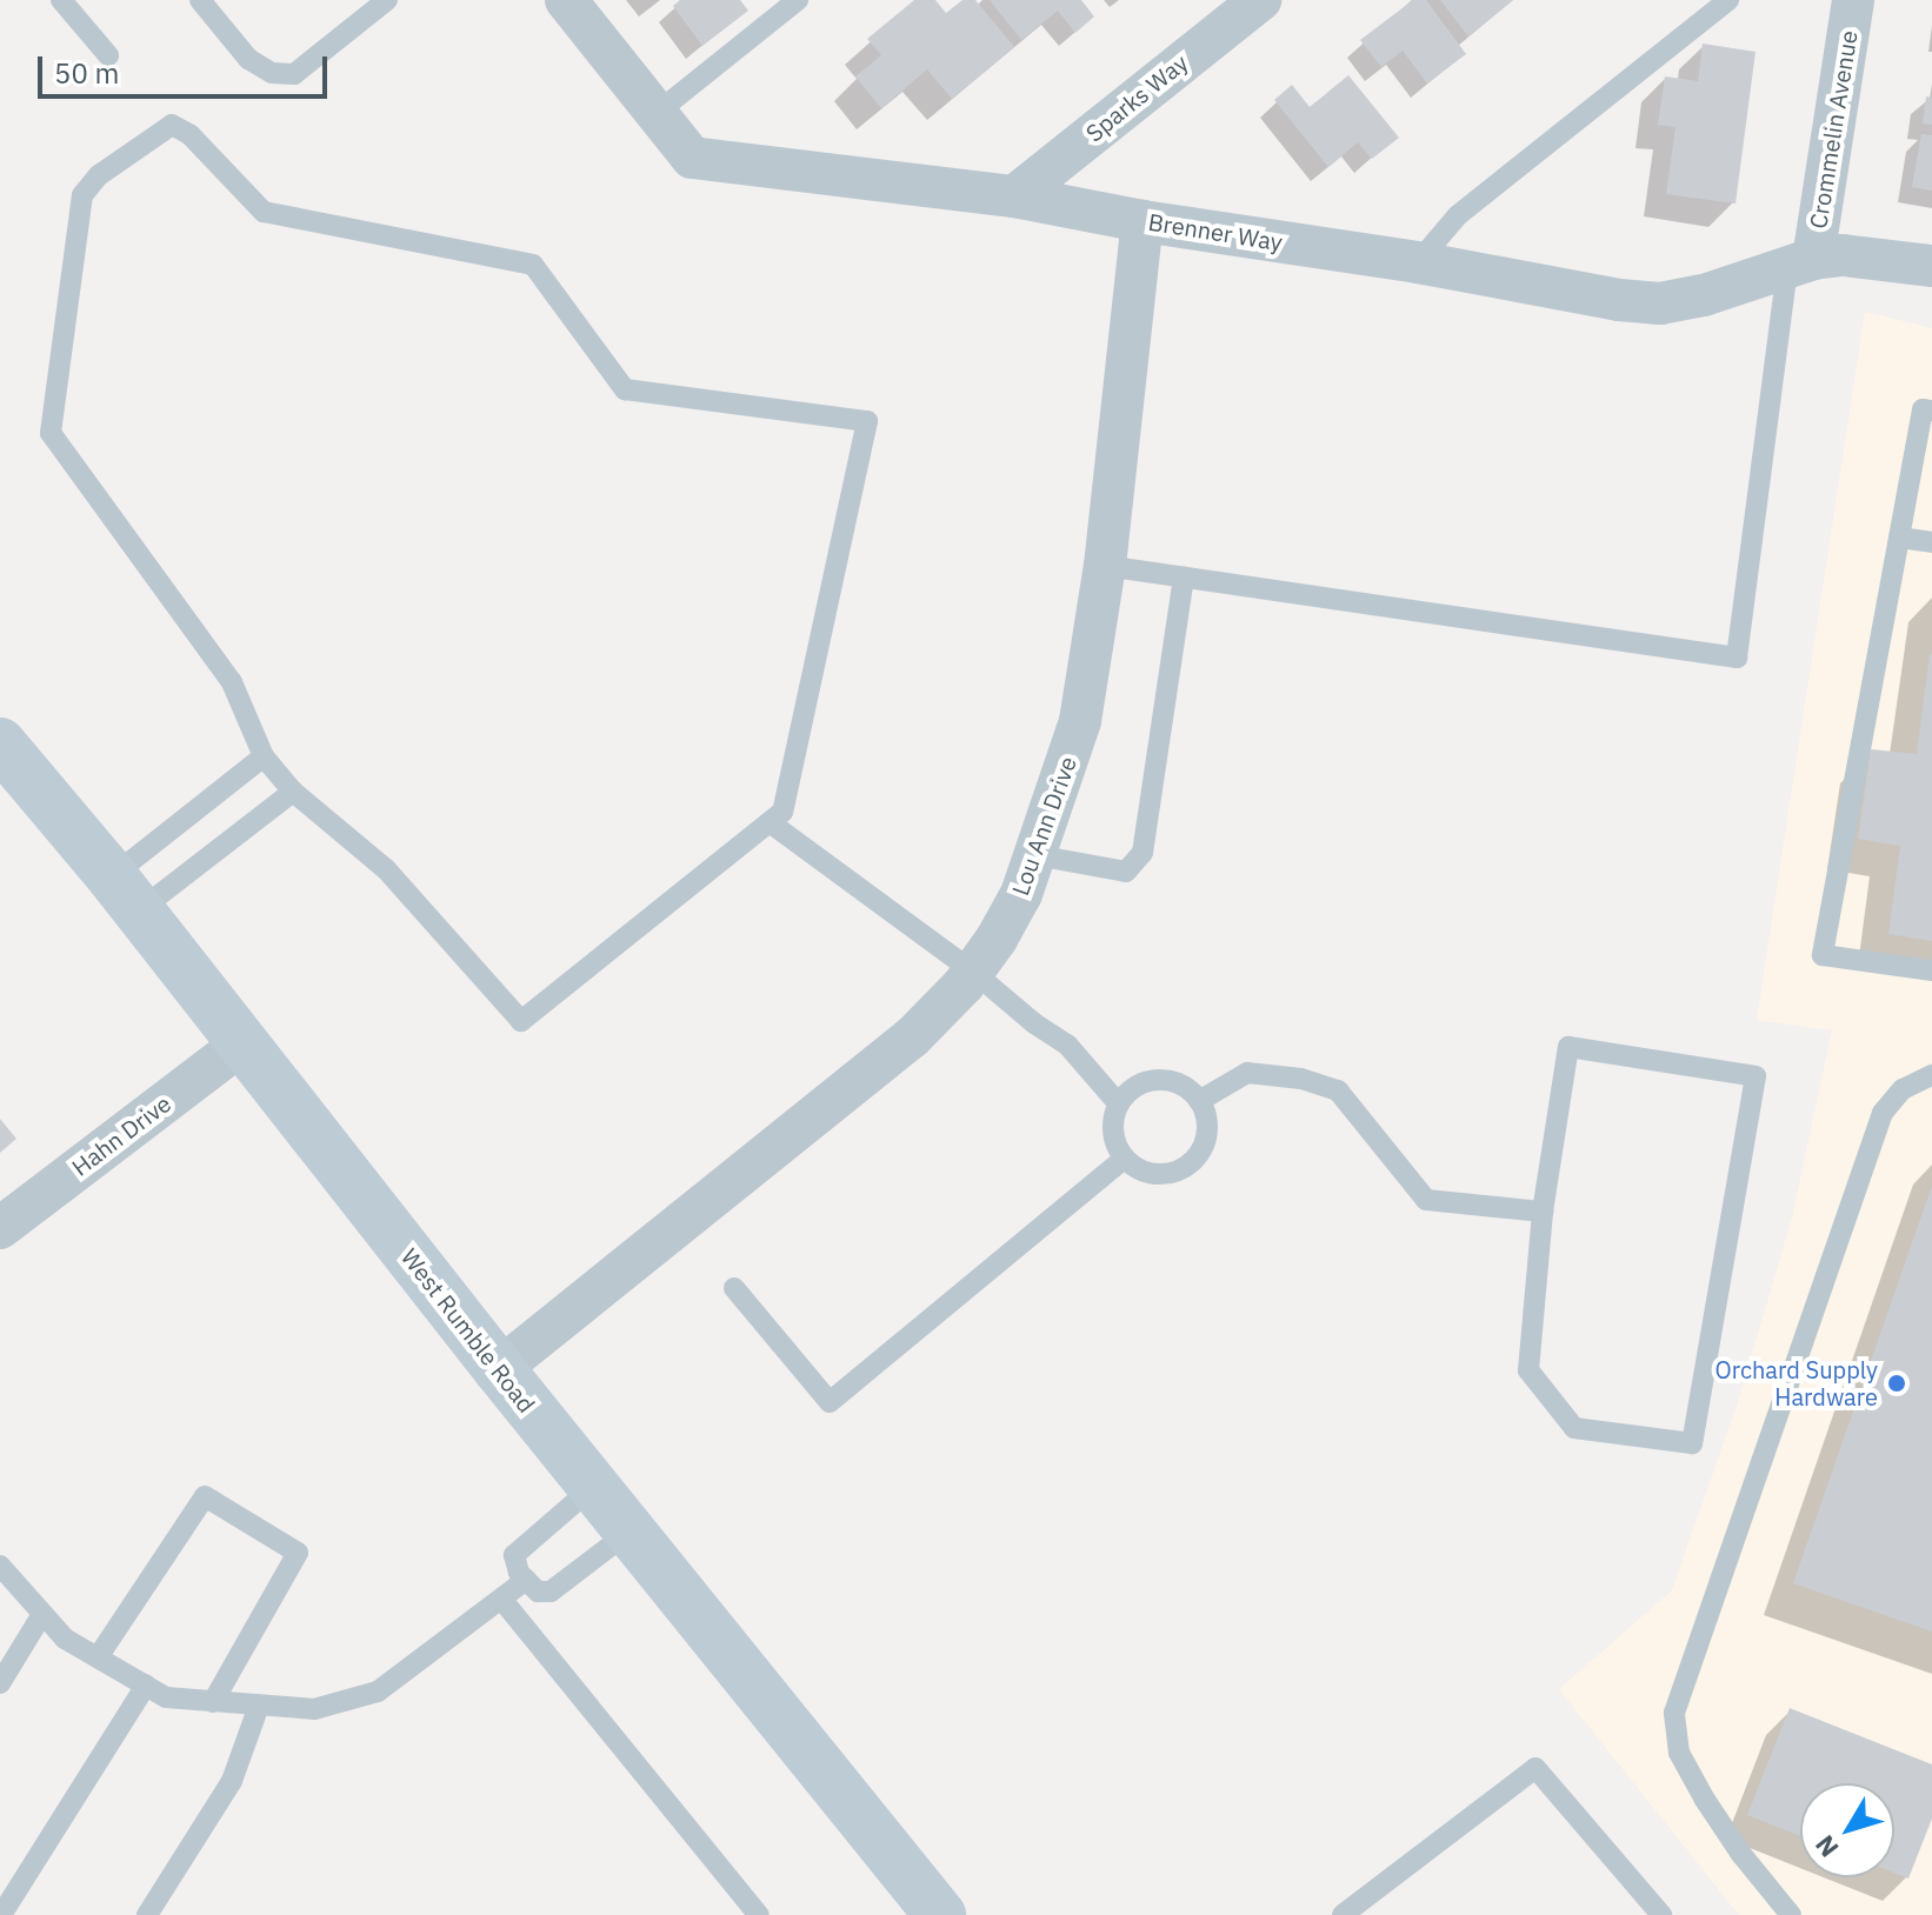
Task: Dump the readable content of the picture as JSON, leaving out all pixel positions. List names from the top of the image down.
{
  "streets": {
    "street": [
      "Sparks Way",
      "Crommelin Avenue",
      "Brenner Way",
      "Lou Ann Drive",
      "Hahn Drive",
      "West Rumble Road"
    ]
  },
  "crossings": [
    ["Sparks Way", "Brenner Way"],
    ["Crommelin Avenue", "Brenner Way"],
    ["Brenner Way", "Lou Ann Drive"],
    ["Lou Ann Drive", "West Rumble Road"],
    ["Hahn Drive", "West Rumble Road"]
  ],
  "places": ["Orchard Supply Hardware"],
  "scale_bar": "50 m",
  "north": "bottom left"
}
